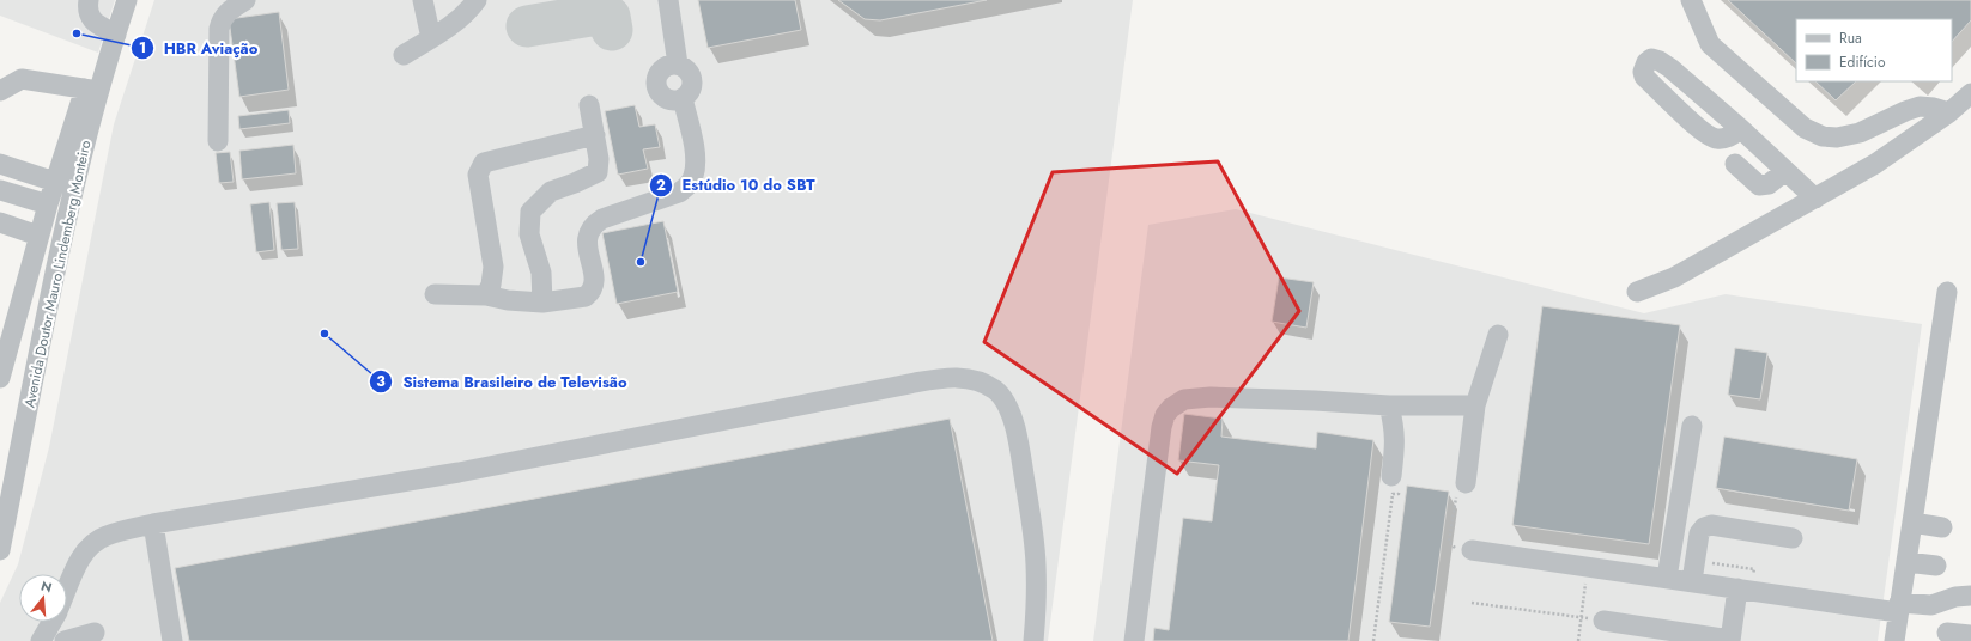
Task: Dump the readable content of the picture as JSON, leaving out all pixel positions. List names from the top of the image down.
{
  "streets": {
    "street": ["Avenida Doutor Mauro Lindemberg Monteiro"]
  },
  "places": ["HBR Aviação", "Estúdio 10 do SBT", "Sistema Brasileiro de Televisão"],
  "legend": ["Rua", "Edifício"],
  "north": "top"
}
